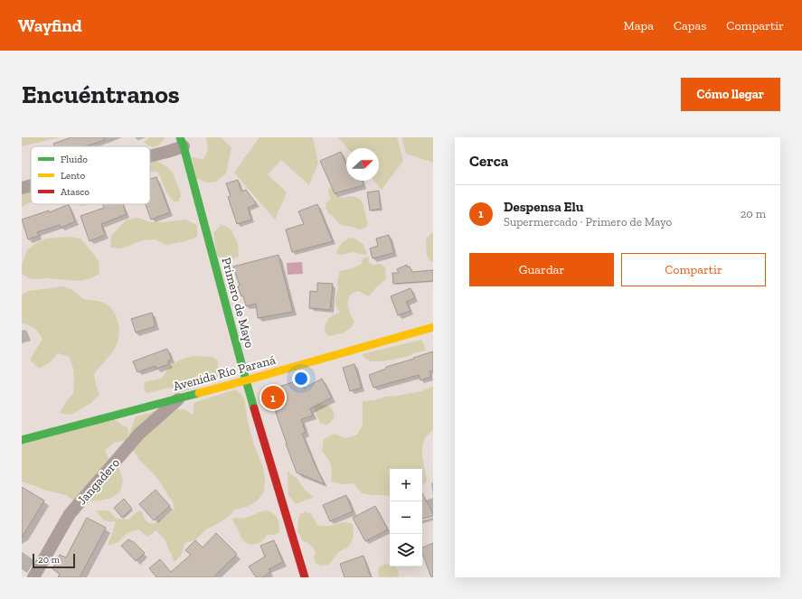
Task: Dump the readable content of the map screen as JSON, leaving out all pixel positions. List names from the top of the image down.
{
  "streets": {
    "street": ["Primero de Mayo", "Avenida Río Paraná", "Jangadero"]
  },
  "crossings": [
    ["Primero de Mayo", "Avenida Río Paraná"],
    ["Avenida Río Paraná", "Jangadero"]
  ],
  "legend": ["Fluido", "Lento", "Atasco"],
  "scale_bar": "20 m",
  "north": "right",
  "page": {
    "header": "Wayfind",
    "nav": ["Mapa", "Capas", "Compartir"],
    "buttons": [
      "Cómo llegar",
      ["Guardar", "Compartir"]
    ],
    "title": "Encuéntranos",
    "heading": "Cerca",
    "list": [
      {
        "mark": "1",
        "name": "Despensa Elu",
        "note": "Supermercado · Primero de Mayo",
        "value": "20 m"
      }
    ],
    "pins": "1",
    "map_buttons": ["+", "−"],
    "scale": "20 m"
  }
}
